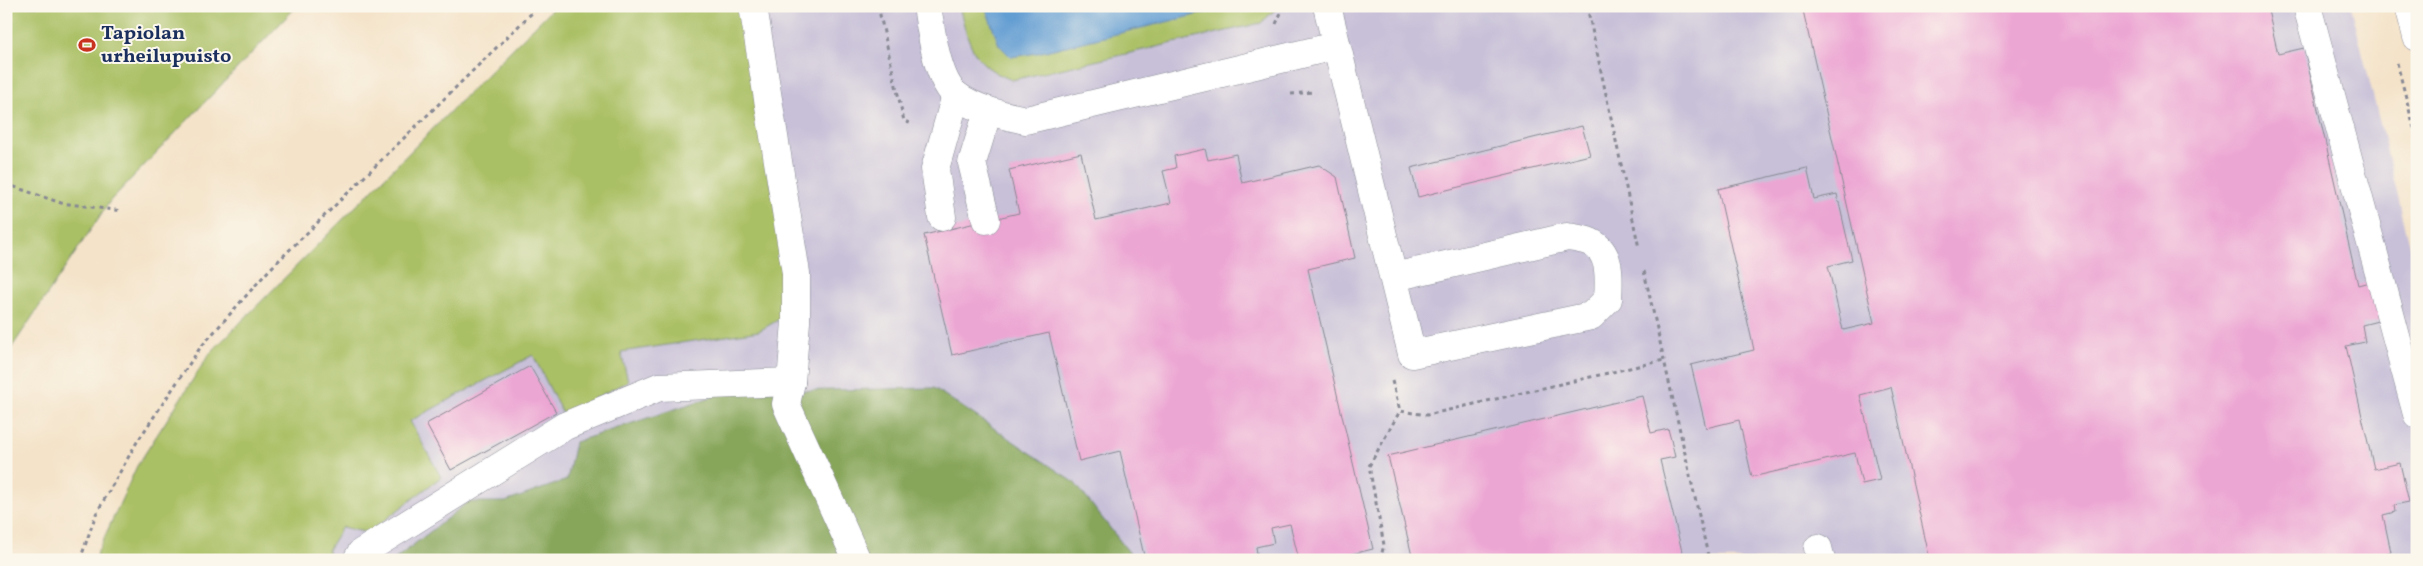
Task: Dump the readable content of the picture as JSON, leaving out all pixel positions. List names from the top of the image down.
{
  "places": {
    "sports": ["Tapiolan urheilupuisto"]
  }
}
